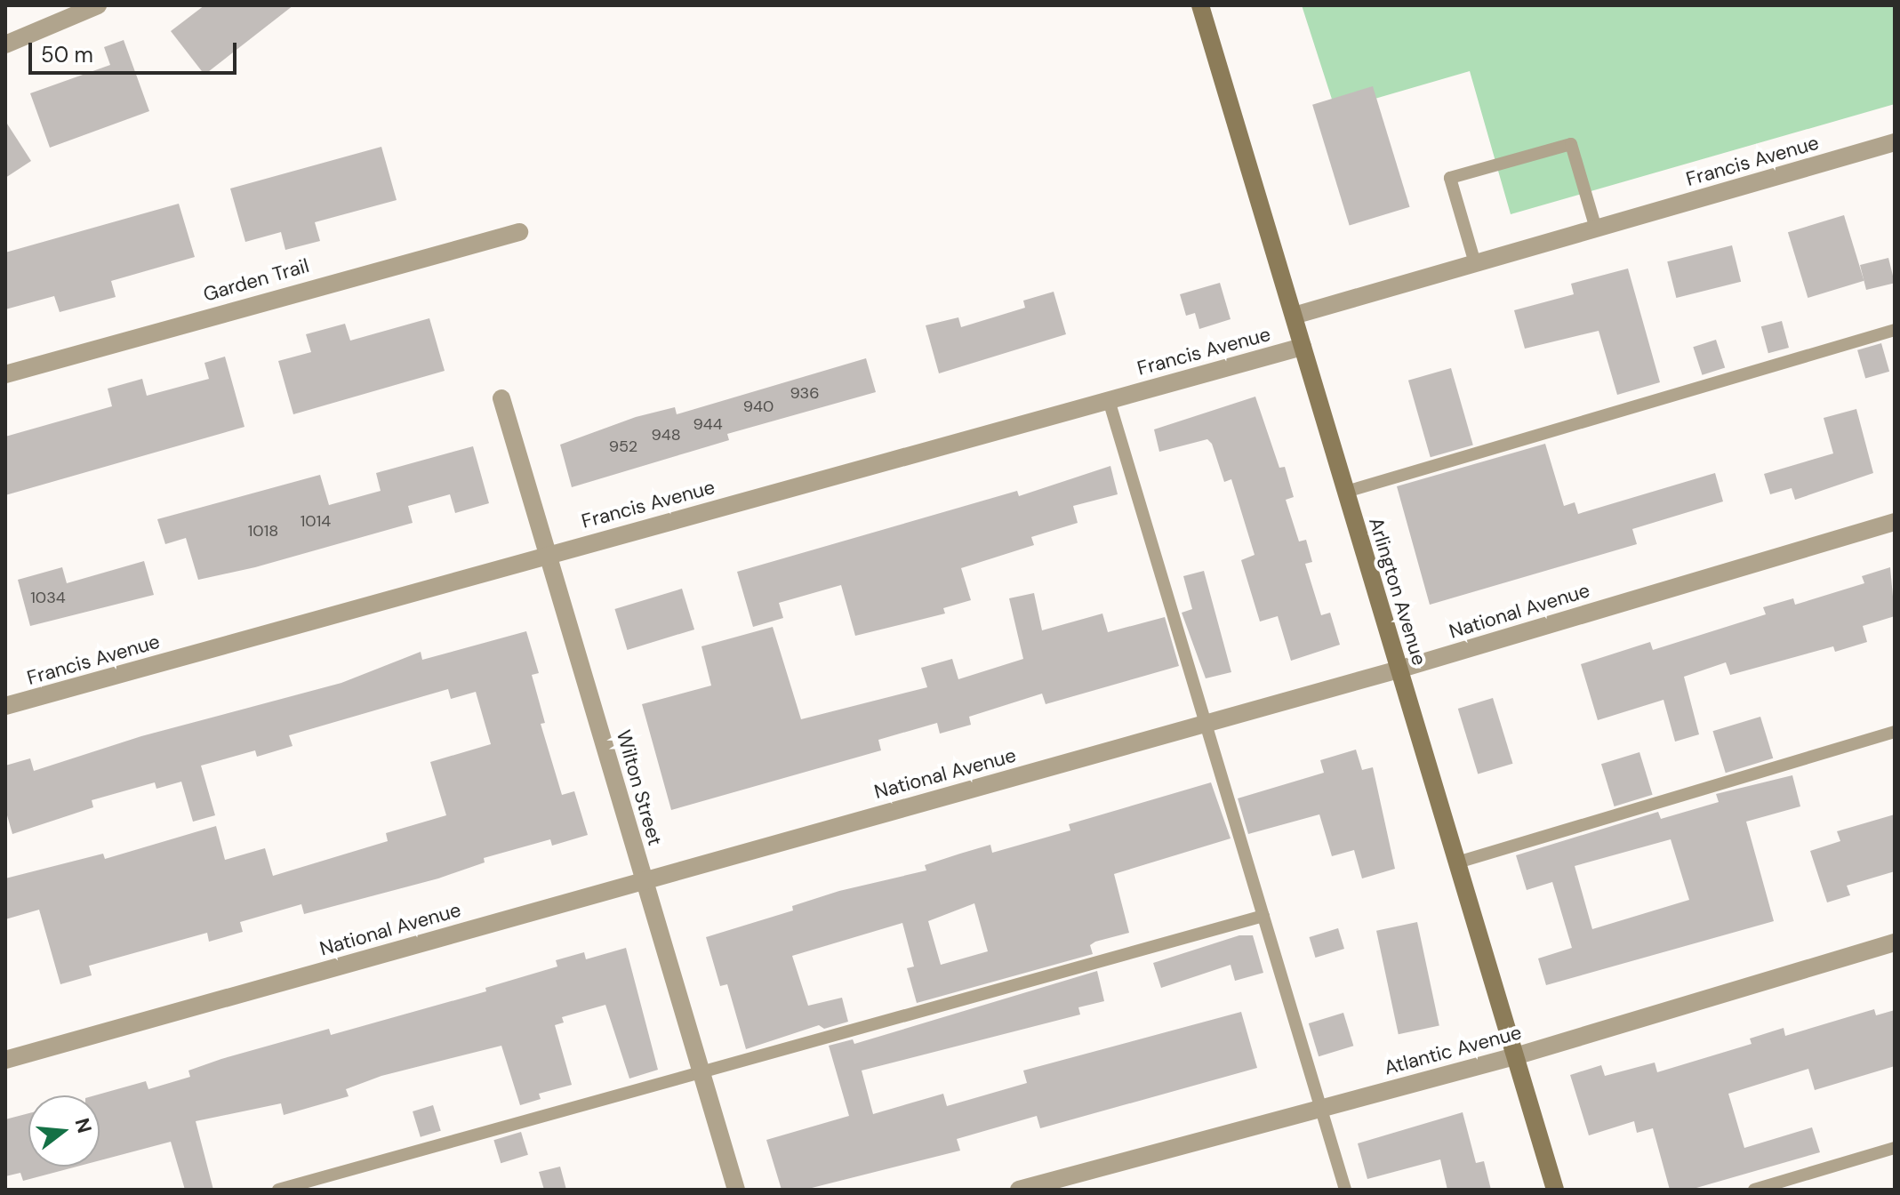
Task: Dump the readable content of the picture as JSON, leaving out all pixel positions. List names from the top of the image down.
{
  "streets": {
    "street": [
      "Francis Avenue",
      "Garden Trail",
      "Arlington Avenue",
      "National Avenue",
      "Wilton Street",
      "Atlantic Avenue"
    ]
  },
  "crossings": [
    ["Francis Avenue", "Arlington Avenue"],
    ["Francis Avenue", "Wilton Street"],
    ["Arlington Avenue", "National Avenue"],
    ["Arlington Avenue", "Atlantic Avenue"],
    ["National Avenue", "Wilton Street"]
  ],
  "house_numbers": [
    "936",
    "940",
    "944",
    "948",
    "952",
    "1014",
    "1018",
    "1034"
  ],
  "scale_bar": "50 m",
  "north": "right"
}
